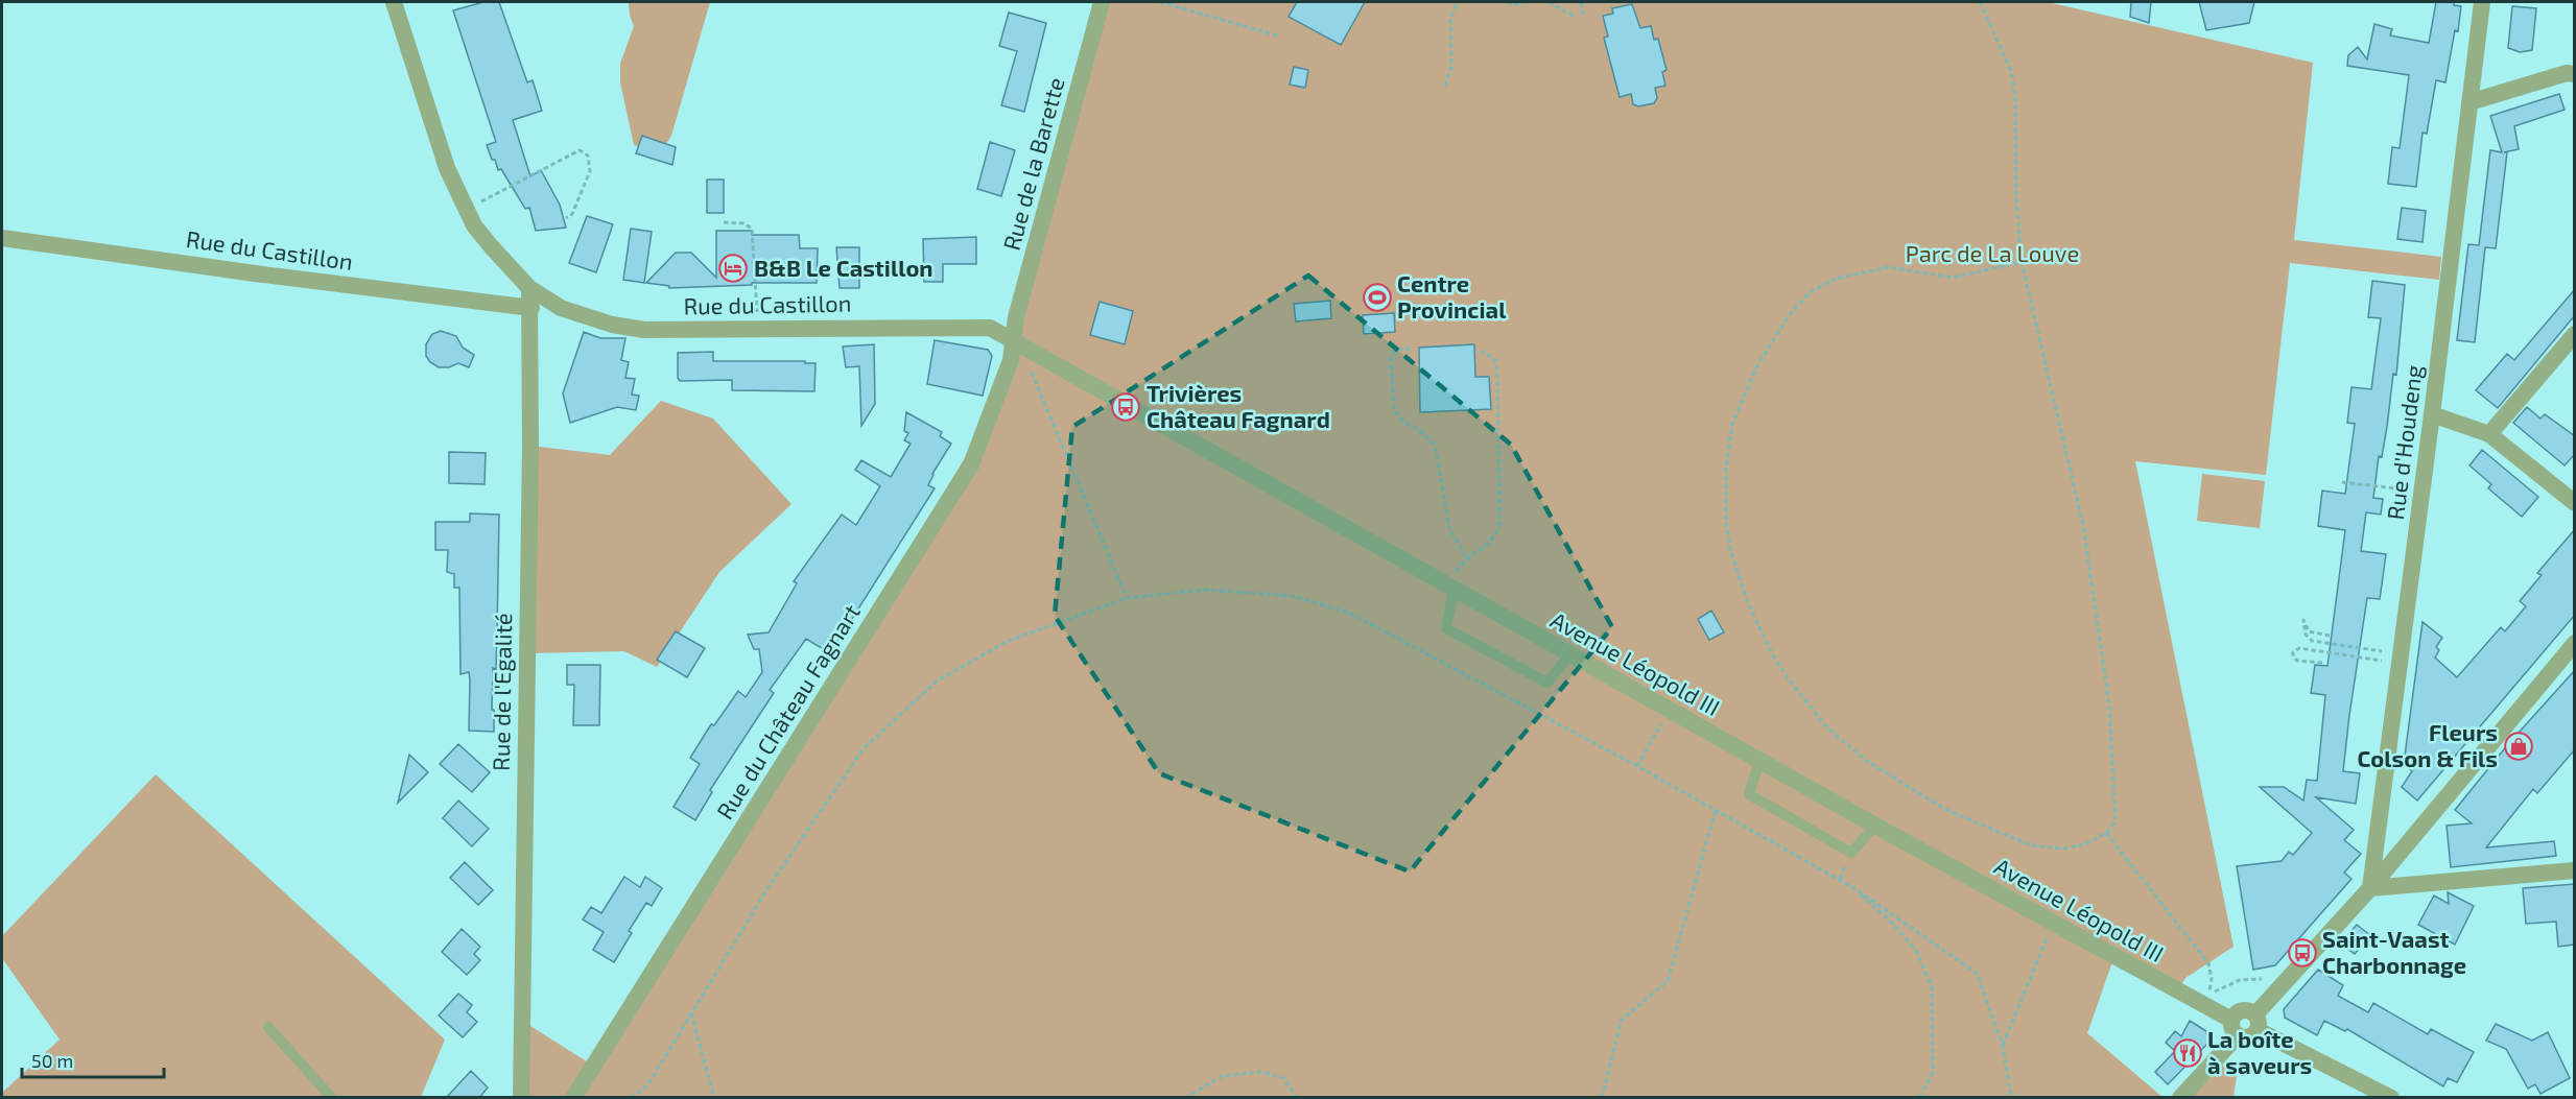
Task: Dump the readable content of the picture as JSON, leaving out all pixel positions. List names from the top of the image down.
{
  "streets": {
    "street": [
      "Rue de la Barette",
      "Rue du Castillon",
      "Rue d'Houdeng",
      "Avenue Léopold III",
      "Rue de l'Egalité",
      "Rue du Château Fagnart"
    ]
  },
  "crossings": [
    ["Rue de la Barette", "Rue du Castillon"],
    ["Rue de la Barette", "Avenue Léopold III"],
    ["Rue de la Barette", "Rue du Château Fagnart"],
    ["Rue du Castillon", "Avenue Léopold III"],
    ["Rue du Castillon", "Rue de l'Egalité"],
    ["Rue du Castillon", "Rue du Château Fagnart"],
    ["Avenue Léopold III", "Rue du Château Fagnart"]
  ],
  "parks": ["Parc de La Louve"],
  "places": {
    "hotel": ["B&B Le Castillon"],
    "sports": ["Centre Provincial"],
    "bus stop": ["Trivières Château Fagnard", "Saint-Vaast Charbonnage"],
    "shop": ["Fleurs Colson & Fils"],
    "restaurant": ["La boîte à saveurs"]
  },
  "scale_bar": "50 m"
}
